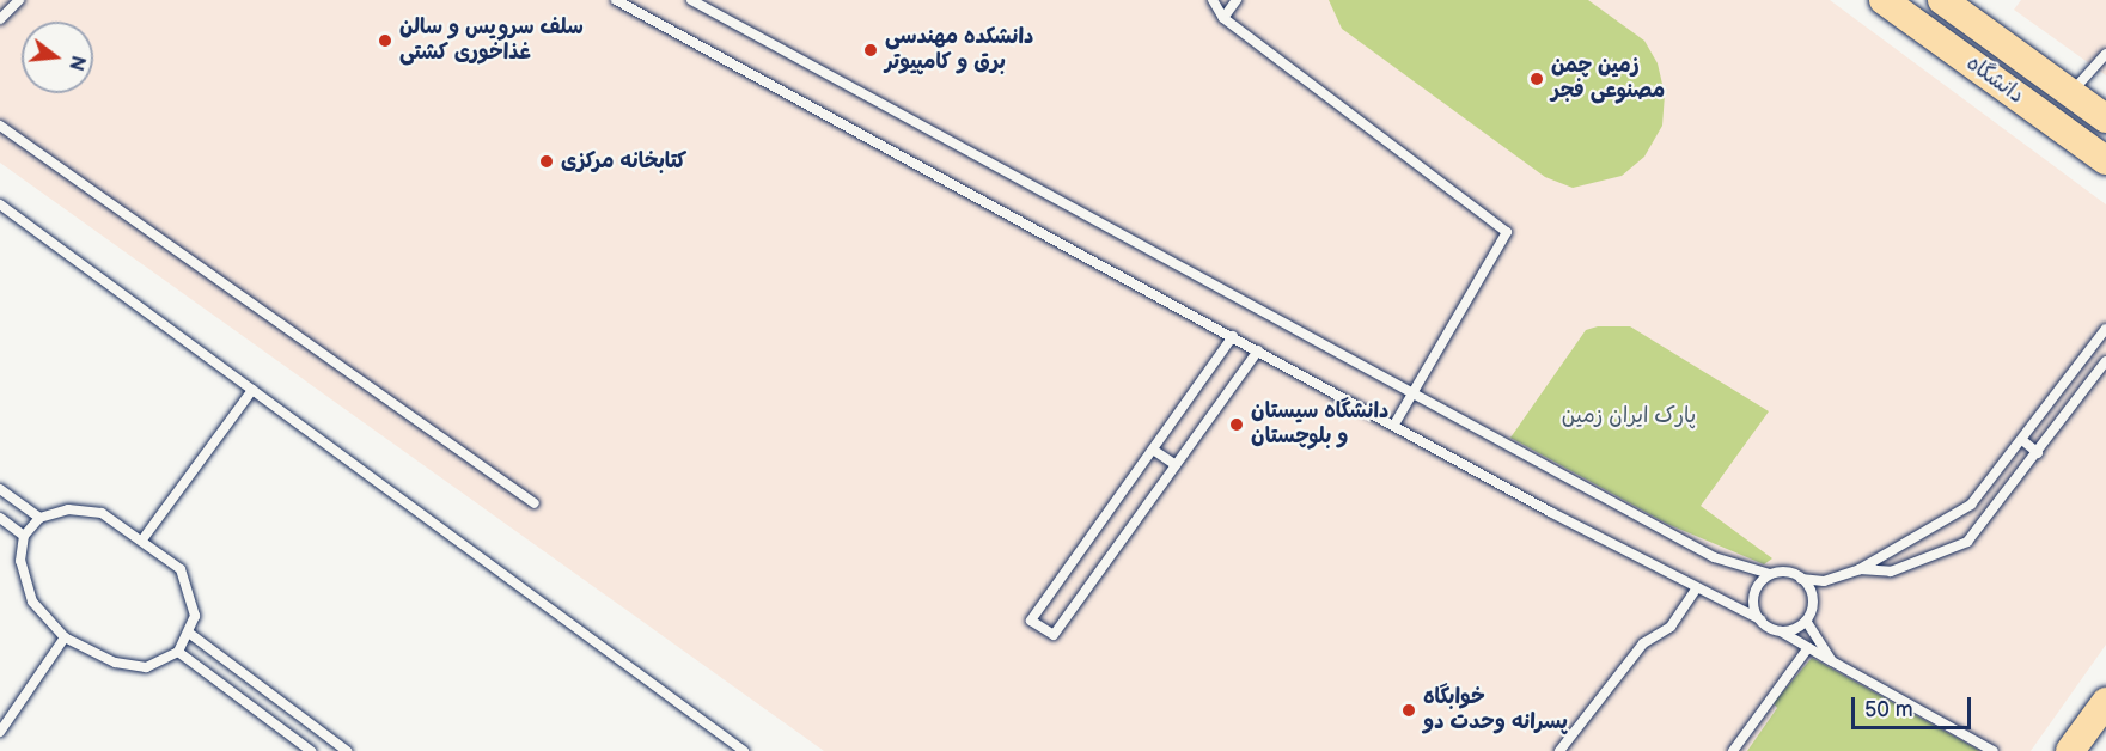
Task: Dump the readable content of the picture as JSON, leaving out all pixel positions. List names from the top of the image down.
{
  "streets": {
    "main road": ["دانشگاه"]
  },
  "parks": ["پارک ایران زمین"],
  "places": [
    "سلف سرویس و سالن غذاخوری کشتی",
    "دانشکده مهندسی برق و کامپیوتر",
    "زمین چمن مصنوعی فجر",
    "کتابخانه مرکزی",
    "دانشگاه سیستان و بلوچستان",
    "خوابگاه پسرانه وحدت دو"
  ],
  "scale_bar": "50 m",
  "north": "right"
}
